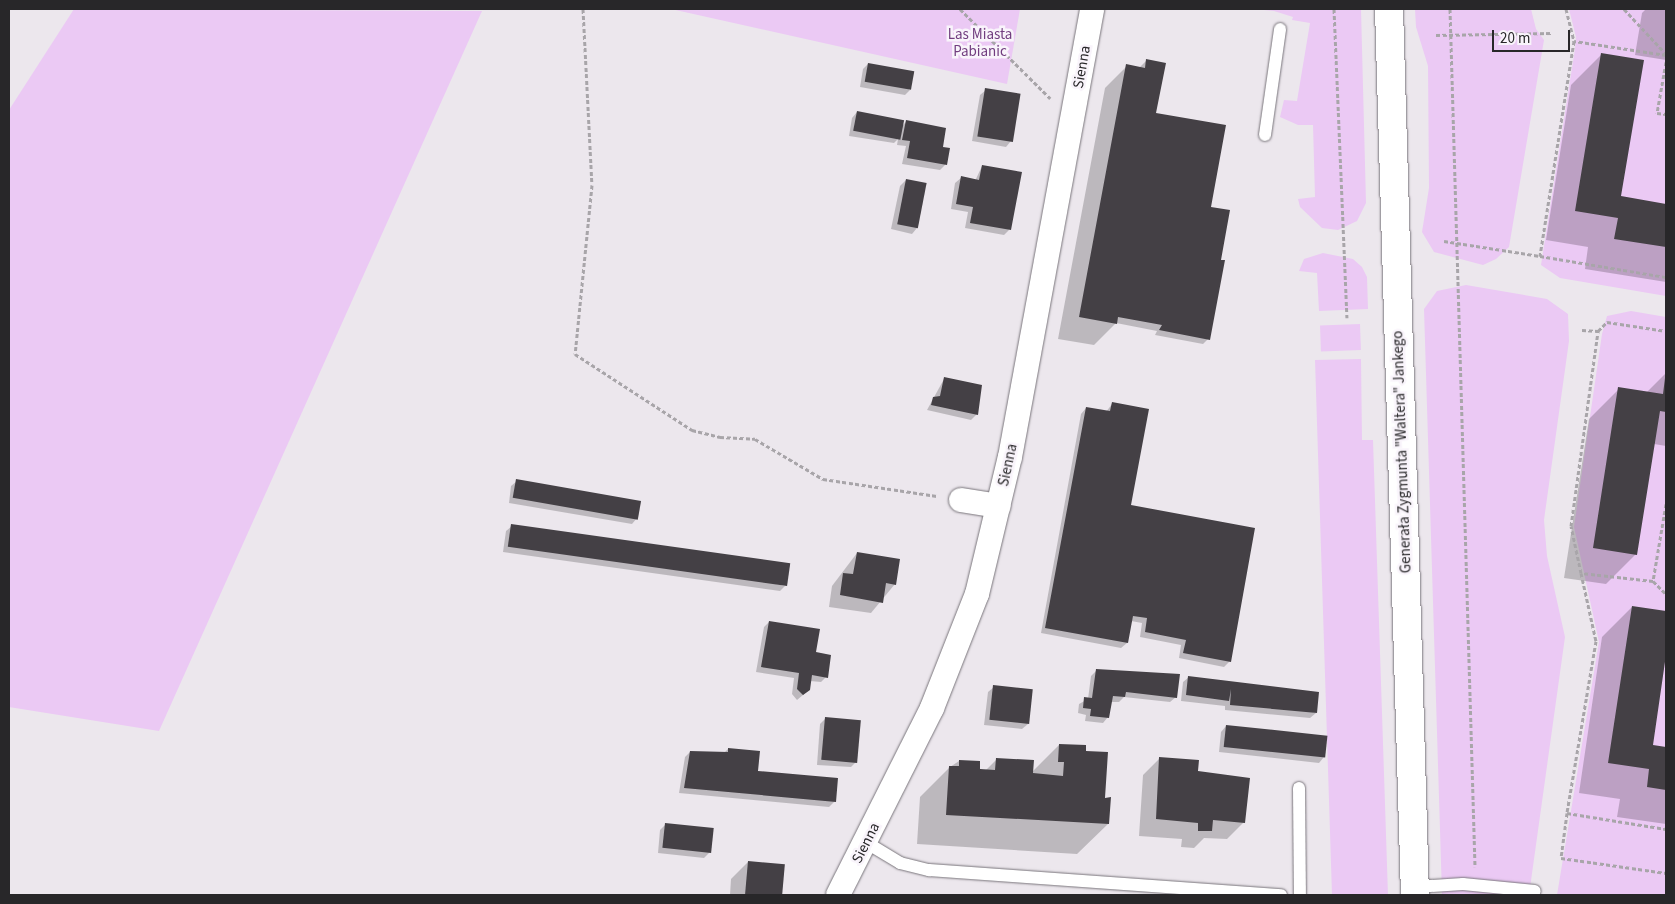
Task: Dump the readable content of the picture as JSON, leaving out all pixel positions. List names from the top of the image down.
{
  "streets": {
    "street": ["Sienna", "Generała Zygmunta \"Waltera\" Jankego"]
  },
  "parks": ["Las Miasta Pabianic"],
  "scale_bar": "20 m"
}
